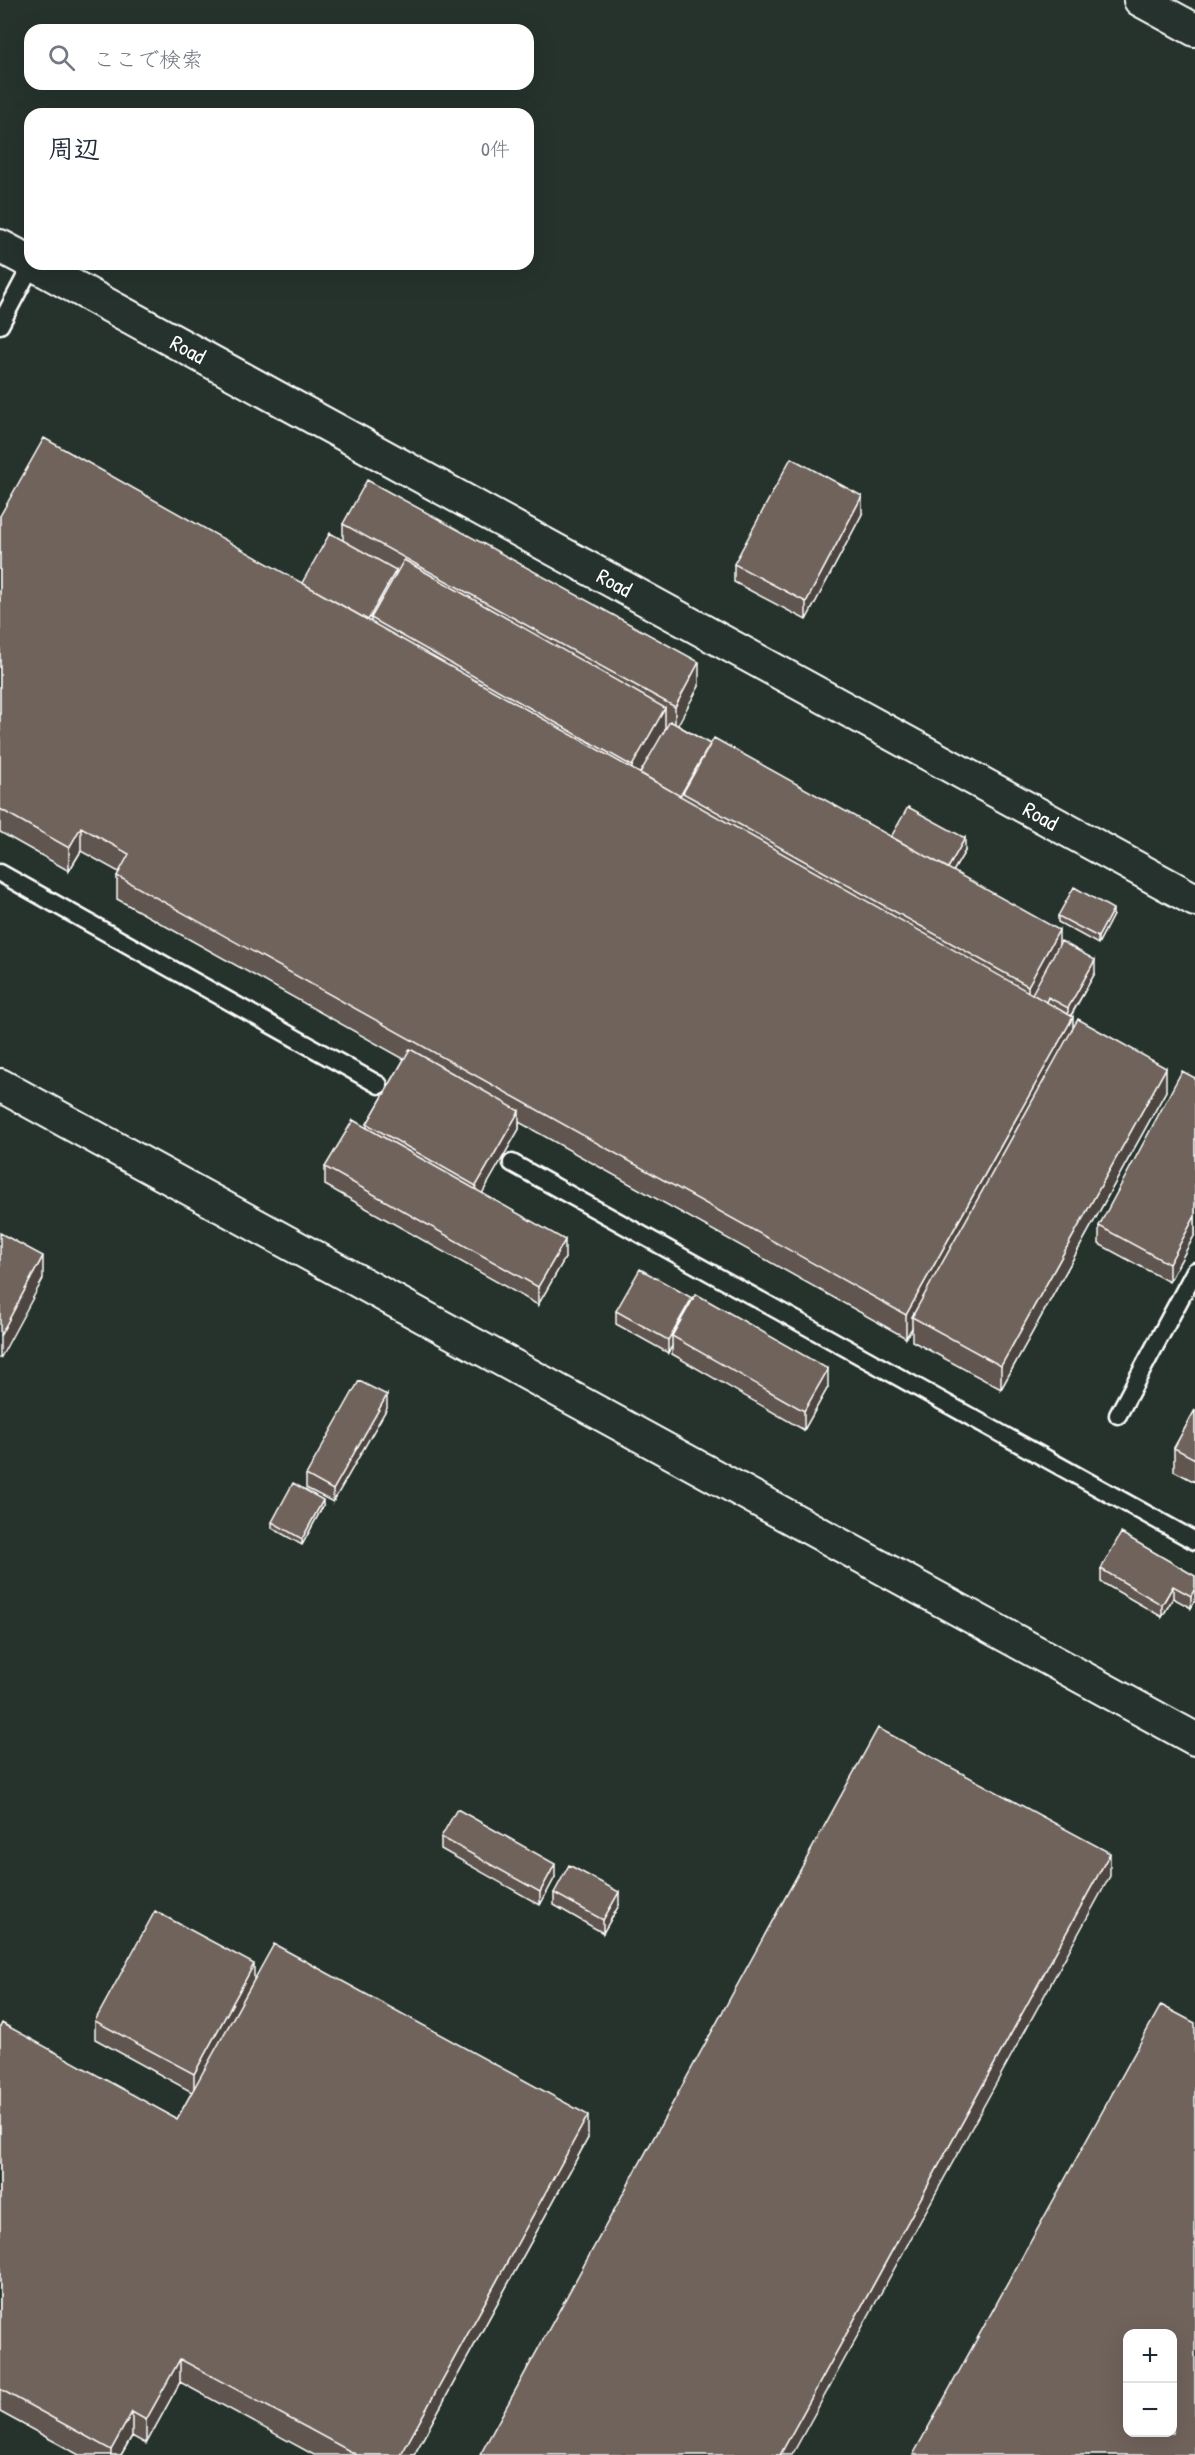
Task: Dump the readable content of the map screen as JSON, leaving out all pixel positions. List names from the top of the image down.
{
  "streets": {
    "street": ["Road"]
  },
  "page": {
    "search": "ここで検索",
    "heading": ["周辺", "0件"],
    "map_buttons": ["+", "−"]
  }
}
